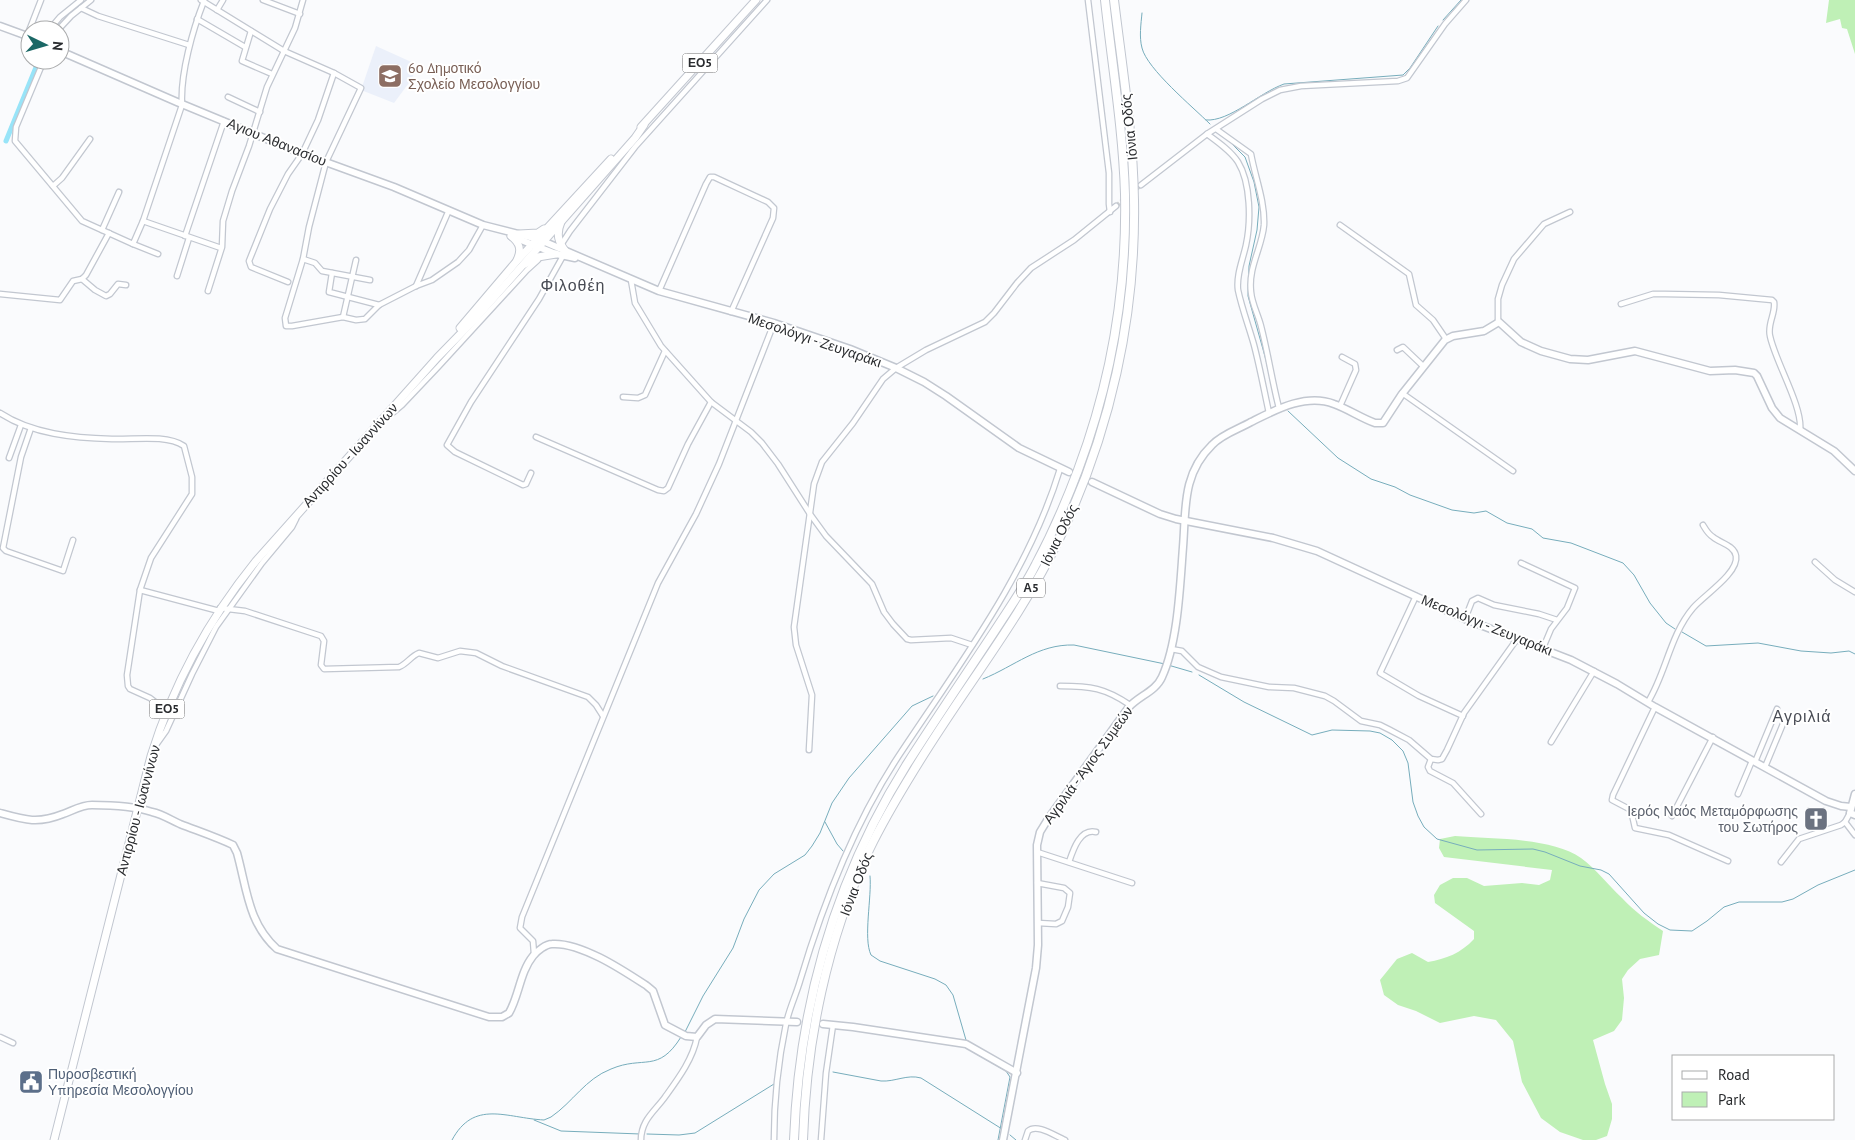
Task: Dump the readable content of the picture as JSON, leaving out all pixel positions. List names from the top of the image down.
{
  "streets": {
    "highway": ["Ιόνια Οδός", "Α5"],
    "main road": [
      "ΕΟ5",
      "Αγιου Αθανασίου",
      "Μεσολόγγι - Ζευγαράκι",
      "Αντιρρίου - Ιωαννίνων",
      "Αγριλιά - Άγιος Συμεών"
    ]
  },
  "crossings": [
    ["Αγιου Αθανασίου", "Μεσολόγγι - Ζευγαράκι"],
    ["Αγιου Αθανασίου", "Αντιρρίου - Ιωαννίνων"],
    ["Μεσολόγγι - Ζευγαράκι", "Αντιρρίου - Ιωαννίνων"],
    ["Μεσολόγγι - Ζευγαράκι", "Αγριλιά - Άγιος Συμεών"]
  ],
  "districts": ["Φιλοθέη", "Αγριλιά"],
  "places": {
    "school or university": ["6ο Δημοτικό Σχολείο Μεσολογγίου"],
    "church": ["Ιερός Ναός Μεταμόρφωσης του Σωτήρος"],
    "public building": ["Πυροσβεστική Υπηρεσία Μεσολογγίου"]
  },
  "legend": ["Road", "Park"],
  "north": "right"
}
